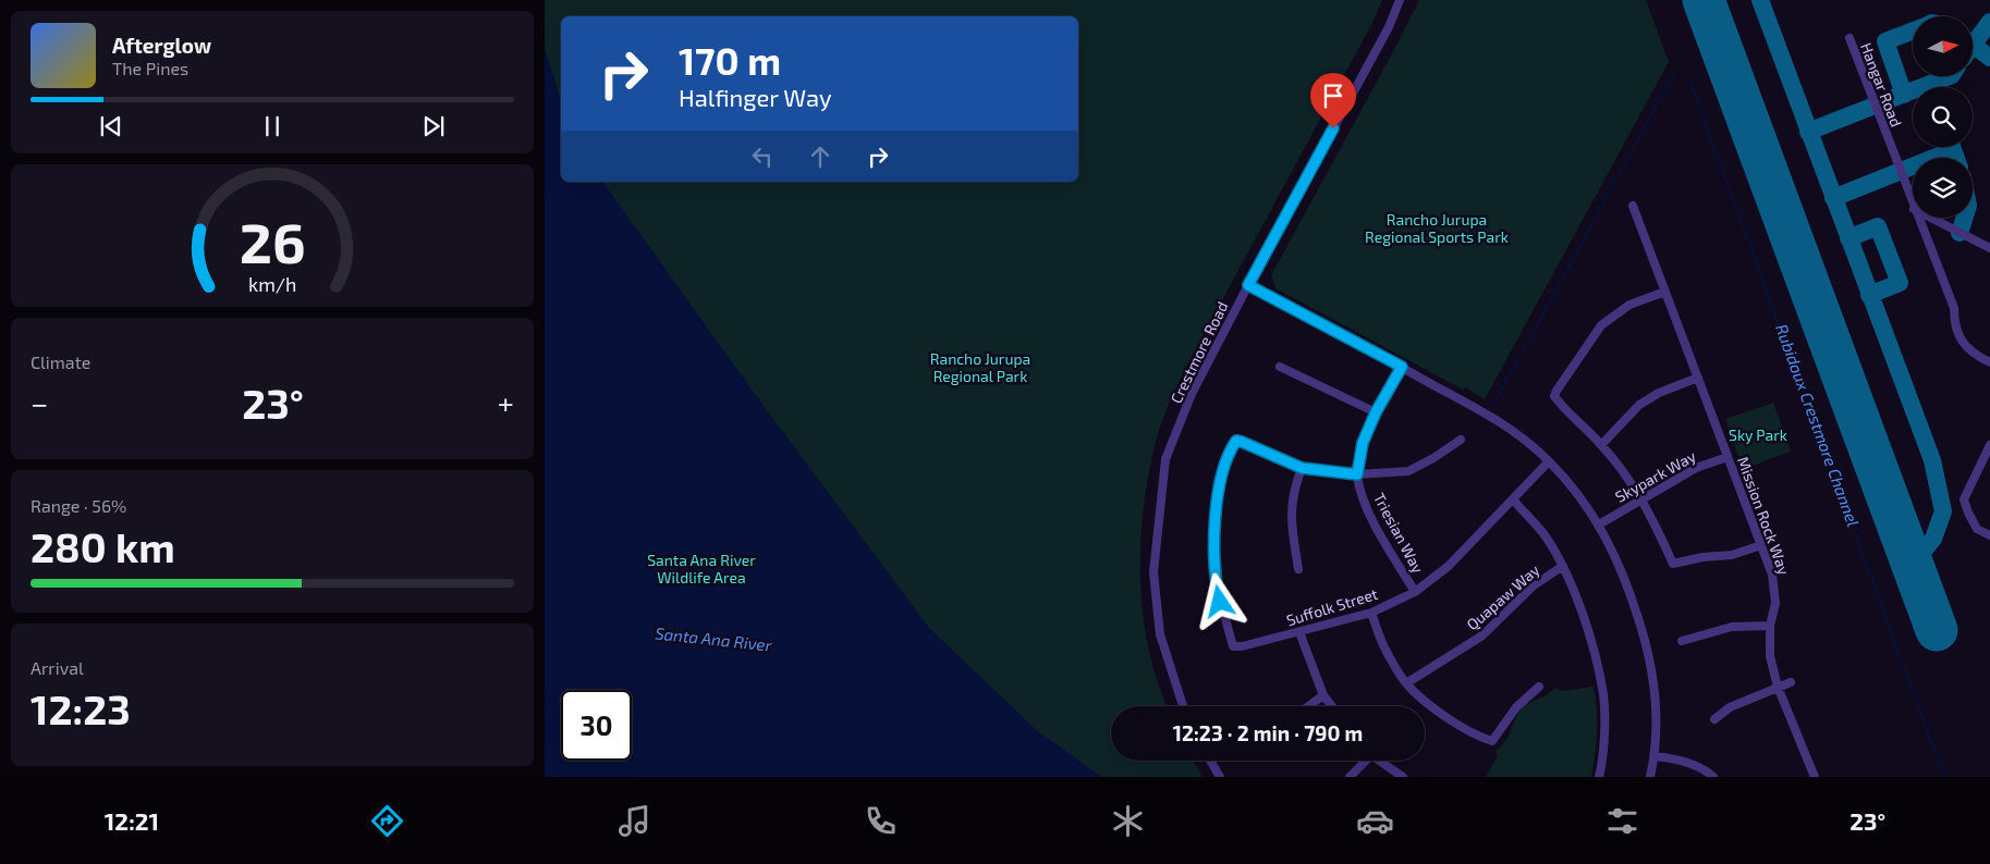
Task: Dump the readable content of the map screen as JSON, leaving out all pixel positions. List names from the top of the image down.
{
  "streets": {
    "street": [
      "Hangar Road",
      "Crestmore Road",
      "Skypark Way",
      "Mission Rock Way",
      "Triesian Way",
      "Quapaw Way",
      "Suffolk Street"
    ]
  },
  "crossings": [
    ["Skypark Way", "Mission Rock Way"],
    ["Triesian Way", "Suffolk Street"]
  ],
  "water": ["Rubidoux Crestmore Channel", "Santa Ana River"],
  "parks": [
    "Rancho Jurupa Regional Sports Park",
    "Rancho Jurupa Regional Park",
    "Sky Park",
    "Santa Ana River Wildlife Area"
  ],
  "north": "right",
  "page": {
    "turn": ["170 m", "Halfinger Way"],
    "song": ["Afterglow", "The Pines"],
    "tile": [
      "Climate",
      ["Range · 56%", "280 km"],
      ["Arrival", "12:23"]
    ],
    "heat": ["−", "23°", "+"],
    "limit": "30",
    "trip": "12:23 · 2 min · 790 m",
    "tabs": ["12:21", "23°"],
    "gauge": ["26", "km/h"]
  }
}
